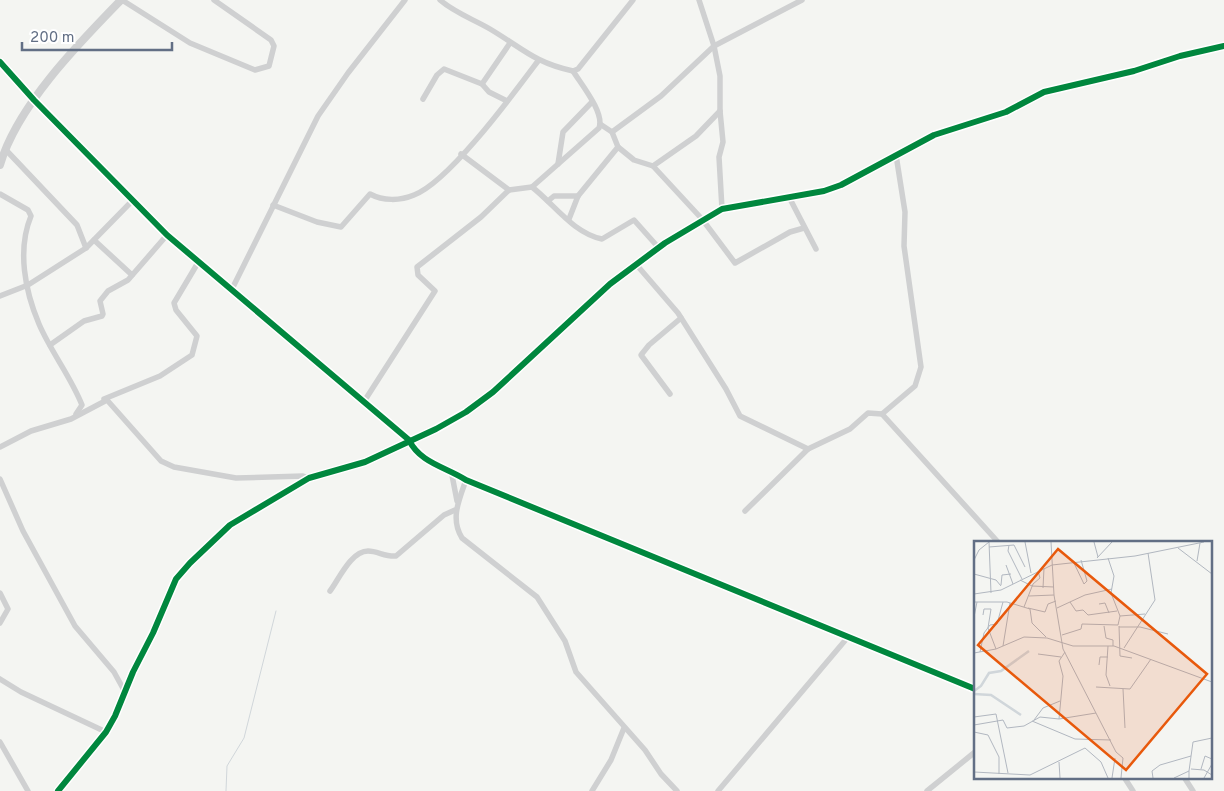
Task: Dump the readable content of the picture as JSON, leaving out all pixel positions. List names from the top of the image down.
{
  "scale_bar": "200 m"
}
